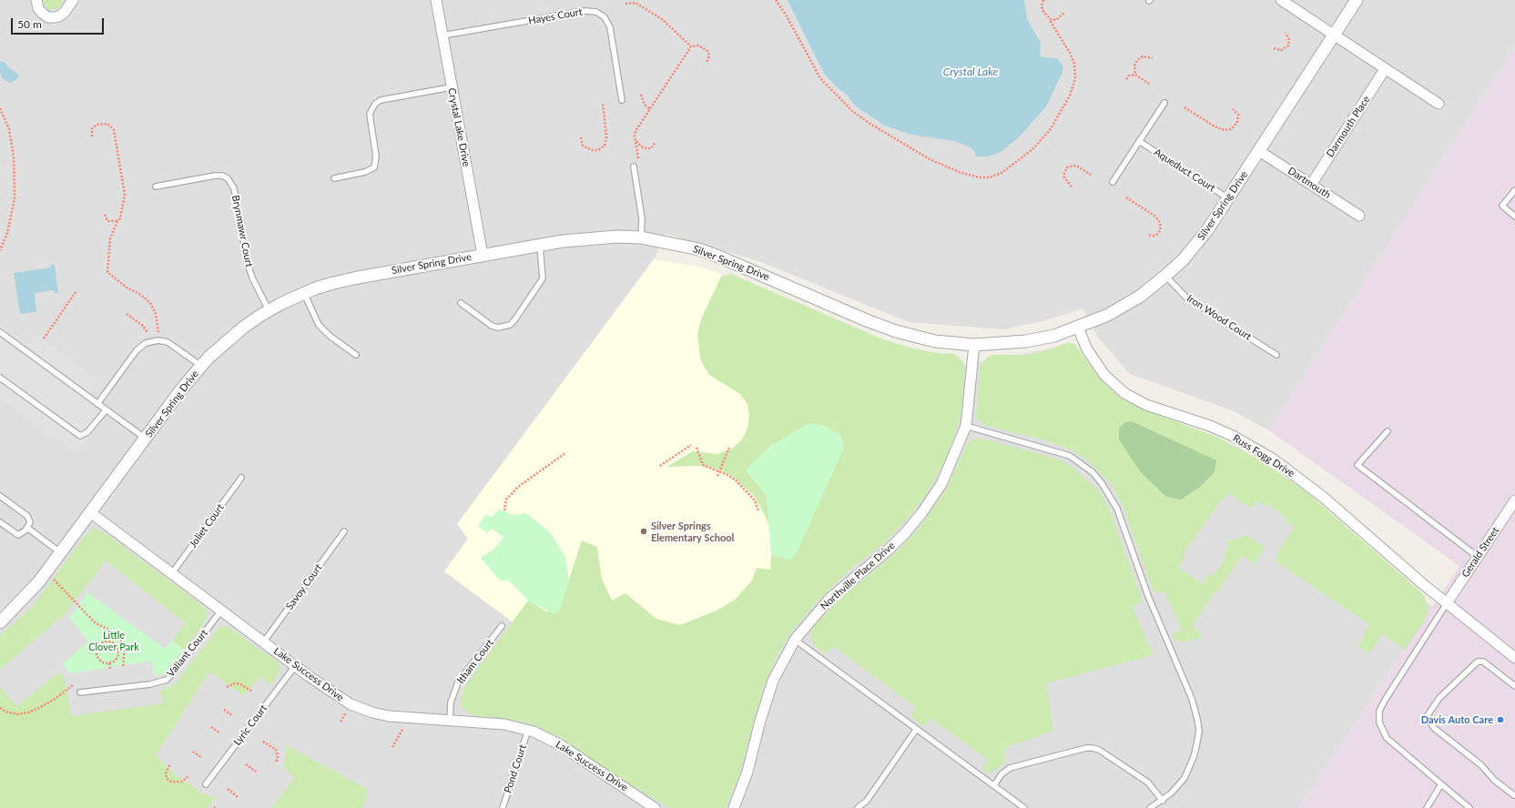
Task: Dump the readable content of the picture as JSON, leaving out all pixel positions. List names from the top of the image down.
{
  "streets": {
    "street": [
      "Darmouth Place",
      "Crystal Lake Drive",
      "Dartmouth",
      "Silver Spring Drive",
      "Russ Fogg Drive",
      "Gerald Street",
      "Northville Place Drive",
      "Lake Success Drive"
    ],
    "lane": [
      "Hayes Court",
      "Aqueduct Court",
      "Brynmawr Court",
      "Iron Wood Court",
      "Joliet Court",
      "Savoy Court",
      "Valiant Court",
      "Itham Court",
      "Lyric Court",
      "Pond Court"
    ]
  },
  "crossings": [
    ["Hayes Court", "Crystal Lake Drive"],
    ["Darmouth Place", "Dartmouth"],
    ["Crystal Lake Drive", "Silver Spring Drive"],
    ["Aqueduct Court", "Silver Spring Drive"],
    ["Dartmouth", "Silver Spring Drive"],
    ["Silver Spring Drive", "Brynmawr Court"],
    ["Silver Spring Drive", "Iron Wood Court"],
    ["Silver Spring Drive", "Russ Fogg Drive"],
    ["Silver Spring Drive", "Northville Place Drive"],
    ["Silver Spring Drive", "Lake Success Drive"],
    ["Russ Fogg Drive", "Gerald Street"],
    ["Joliet Court", "Lake Success Drive"],
    ["Savoy Court", "Lake Success Drive"],
    ["Valiant Court", "Lake Success Drive"],
    ["Itham Court", "Lake Success Drive"],
    ["Lake Success Drive", "Lyric Court"],
    ["Lake Success Drive", "Pond Court"]
  ],
  "water": ["Crystal Lake"],
  "parks": ["Little Clover Park"],
  "places": ["Silver Springs Elementary School", "Davis Auto Care"],
  "scale_bar": "50 m"
}
